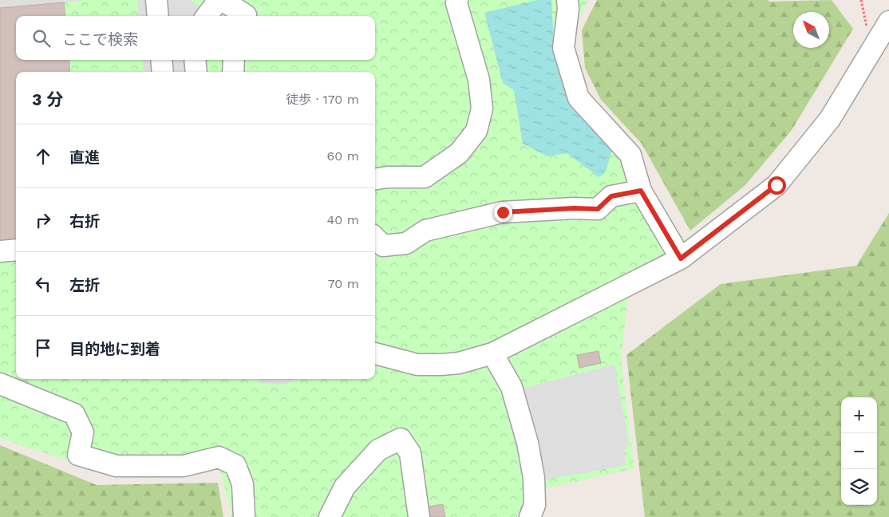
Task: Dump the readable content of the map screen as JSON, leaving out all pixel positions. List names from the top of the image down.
{
  "north": "top left",
  "page": {
    "search": "ここで検索",
    "heading": ["3 分", "徒歩 · 170 m"],
    "list": [
      ["直進", "60 m"],
      ["右折", "40 m"],
      ["左折", "70 m"],
      "目的地に到着"
    ],
    "map_buttons": ["+", "−"]
  }
}
